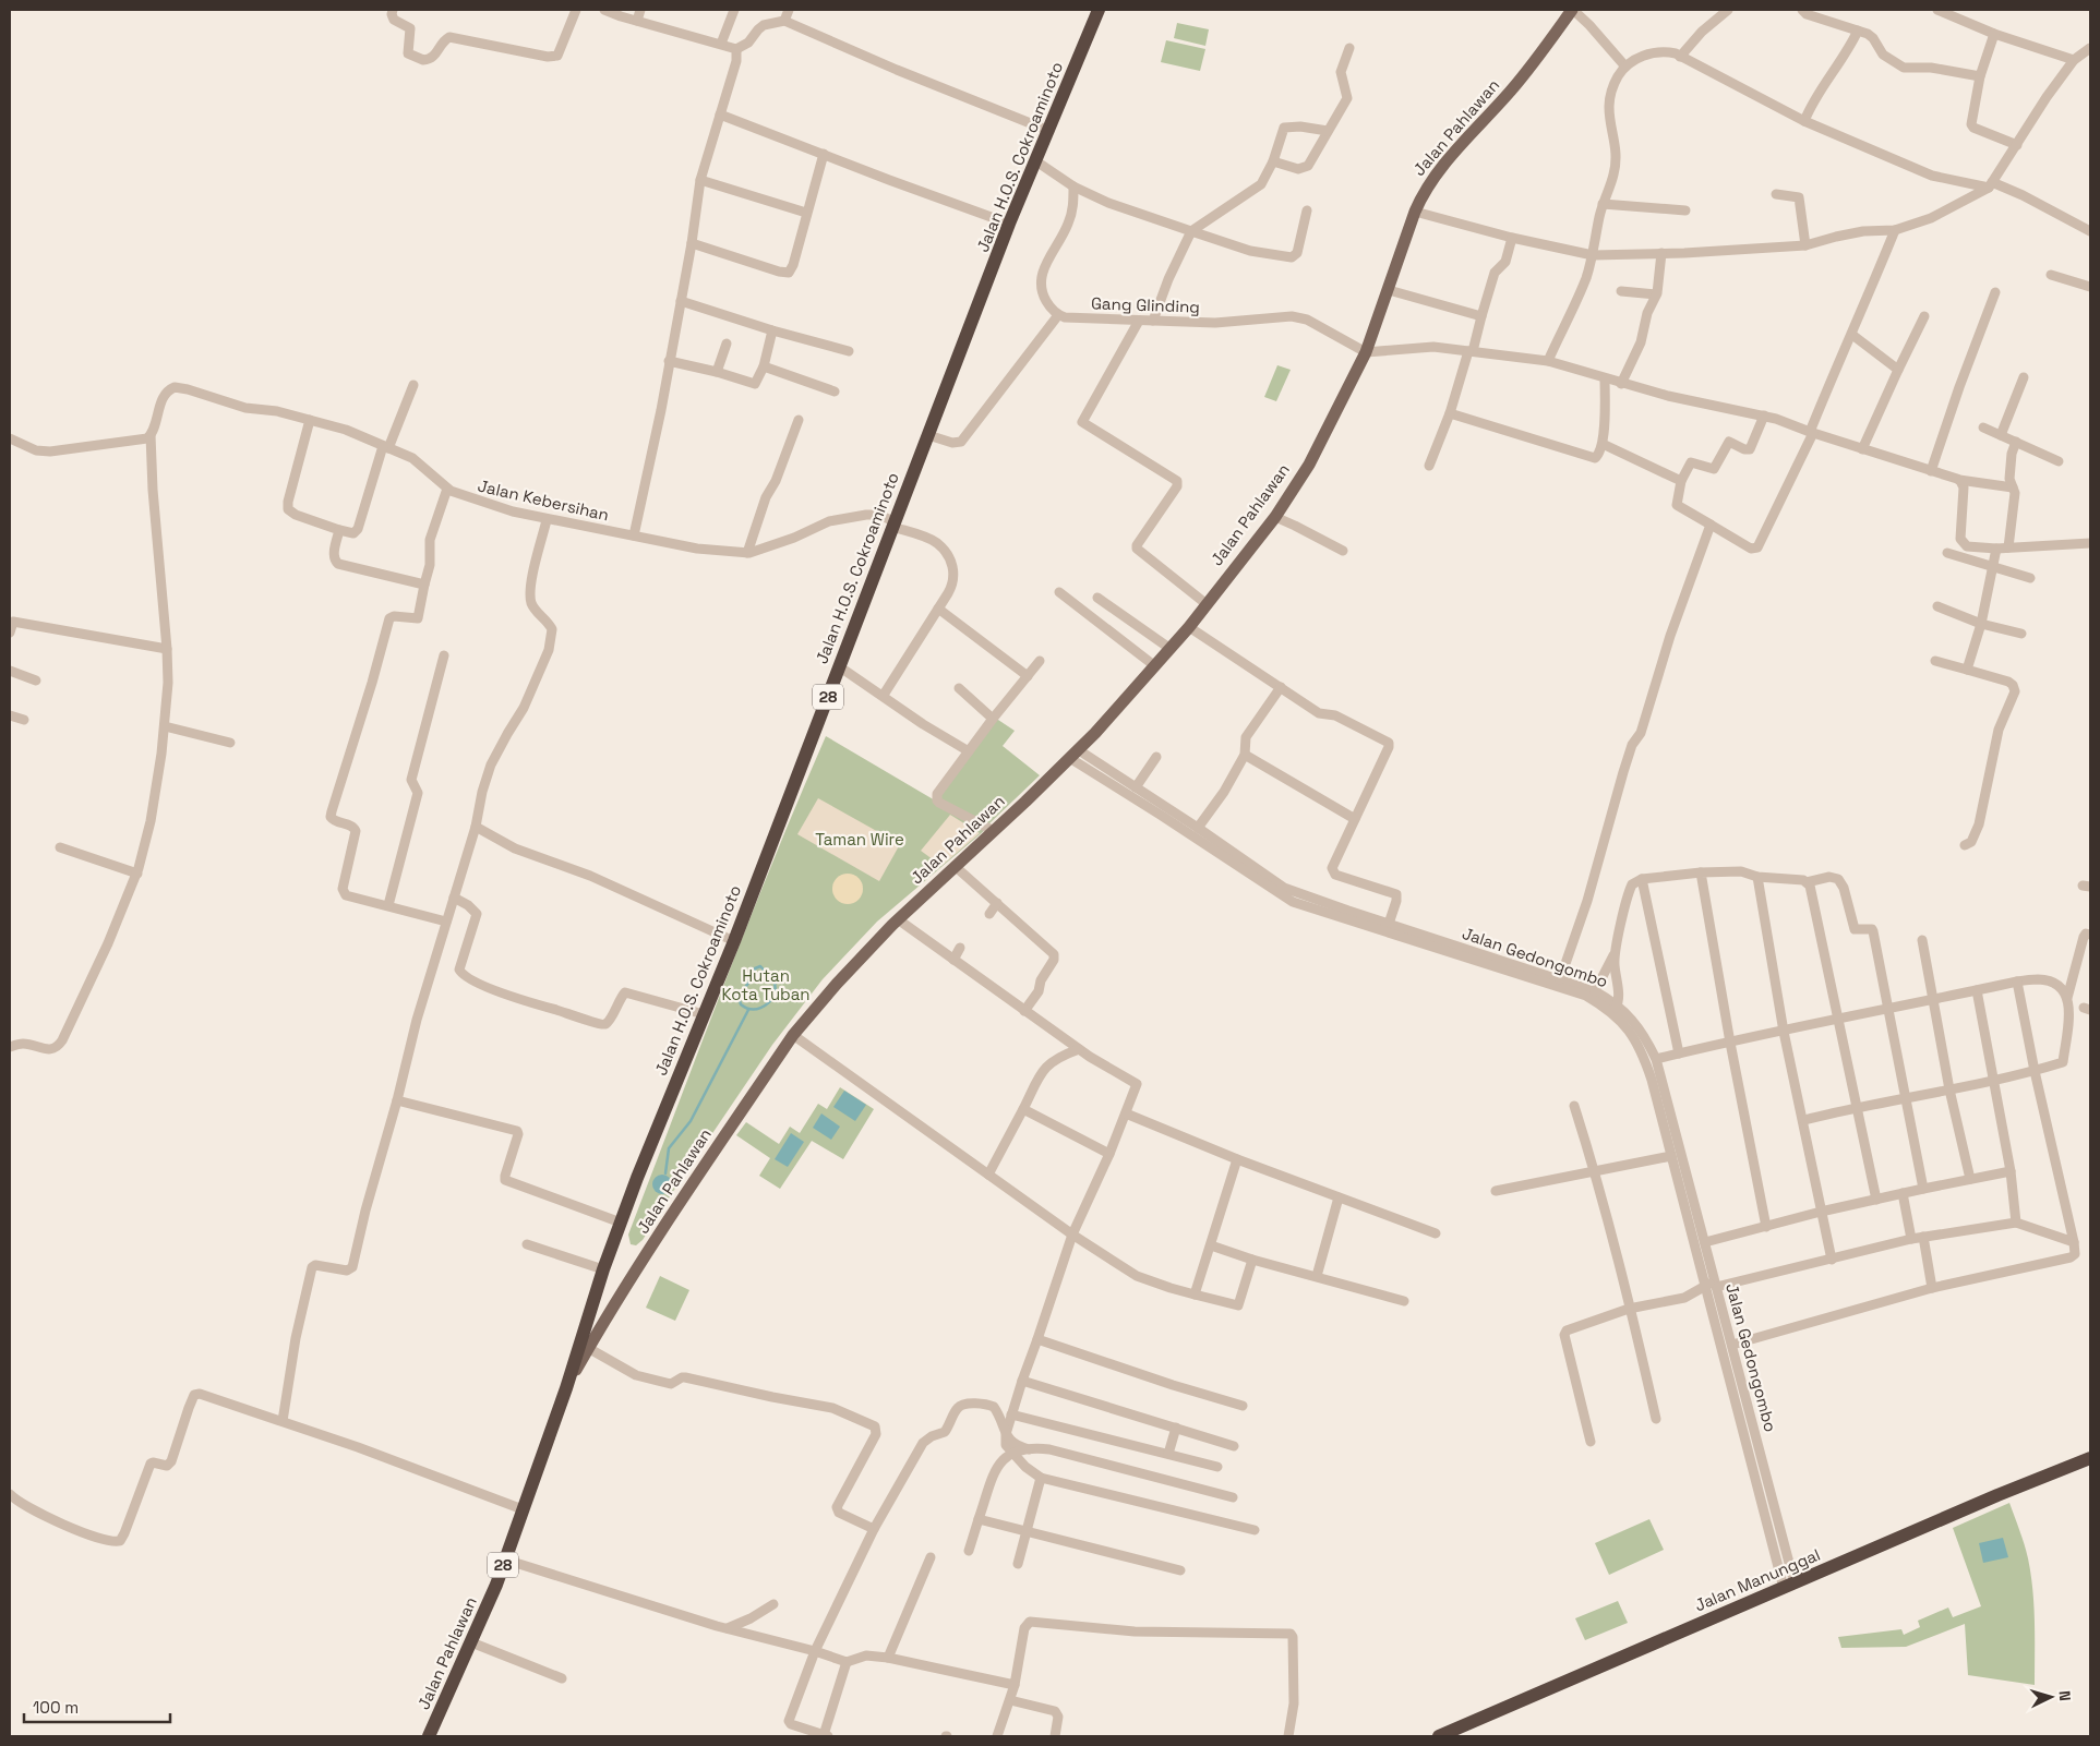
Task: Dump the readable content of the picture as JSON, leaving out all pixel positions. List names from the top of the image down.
{
  "streets": {
    "highway": [
      "Jalan Pahlawan",
      "Jalan H.O.S. Cokroaminoto",
      "28",
      "Jalan Manunggal"
    ],
    "street": ["Gang Glinding", "Jalan Kebersihan", "Jalan Gedongombo"]
  },
  "crossings": [
    ["Jalan Pahlawan", "Jalan H.O.S. Cokroaminoto"],
    ["Jalan Pahlawan", "Gang Glinding"],
    ["Jalan Pahlawan", "Jalan Gedongombo"],
    ["Jalan H.O.S. Cokroaminoto", "Jalan Kebersihan"],
    ["Jalan Gedongombo", "Jalan Manunggal"]
  ],
  "parks": ["Taman Wire", "Hutan Kota Tuban"],
  "scale_bar": "100 m",
  "north": "right"
}
